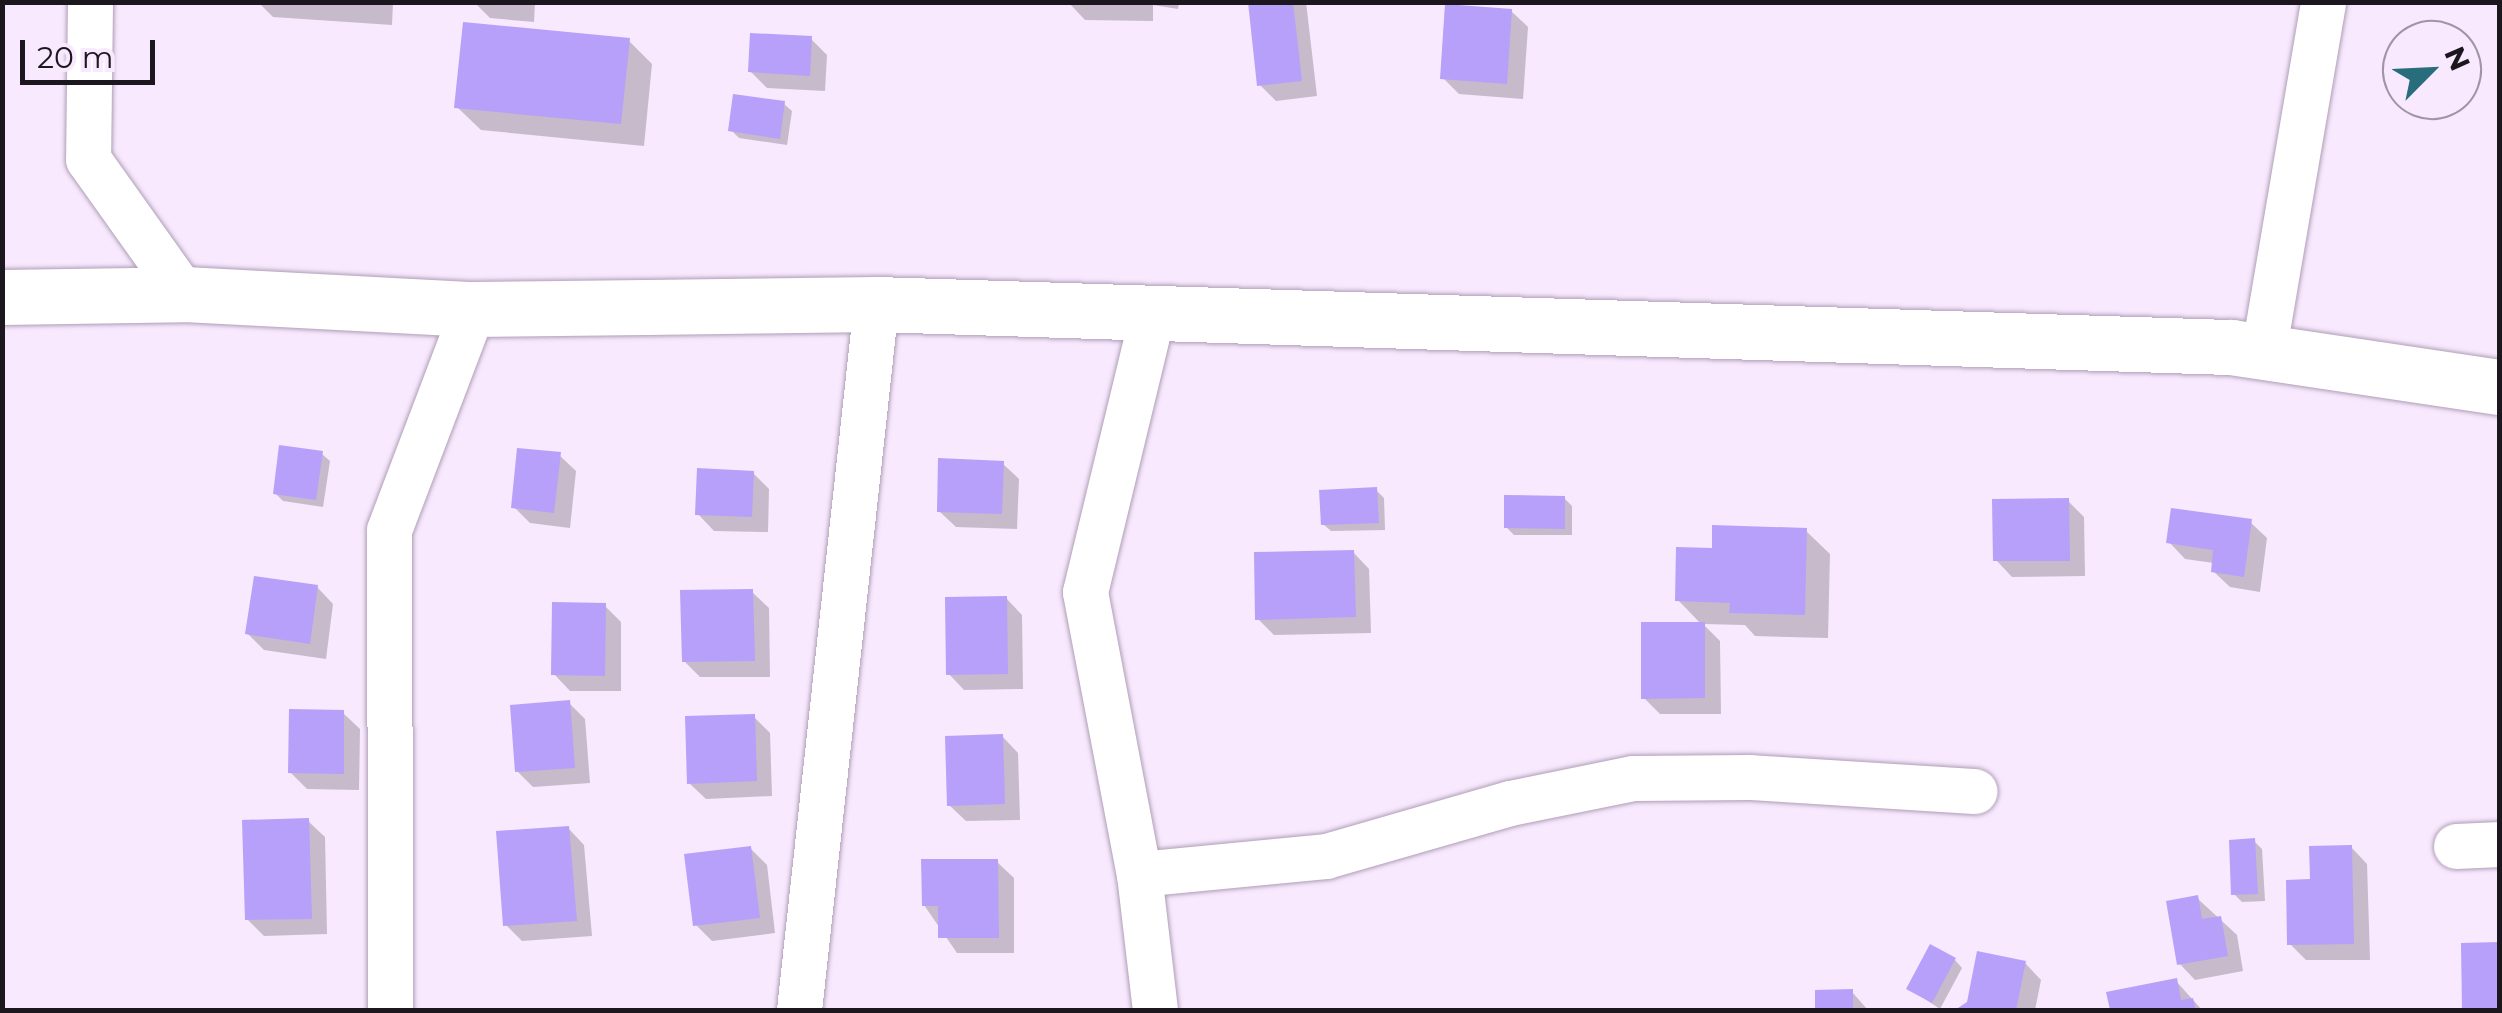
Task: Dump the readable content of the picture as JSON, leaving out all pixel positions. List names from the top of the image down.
{
  "scale_bar": "20 m",
  "north": "top right"
}
